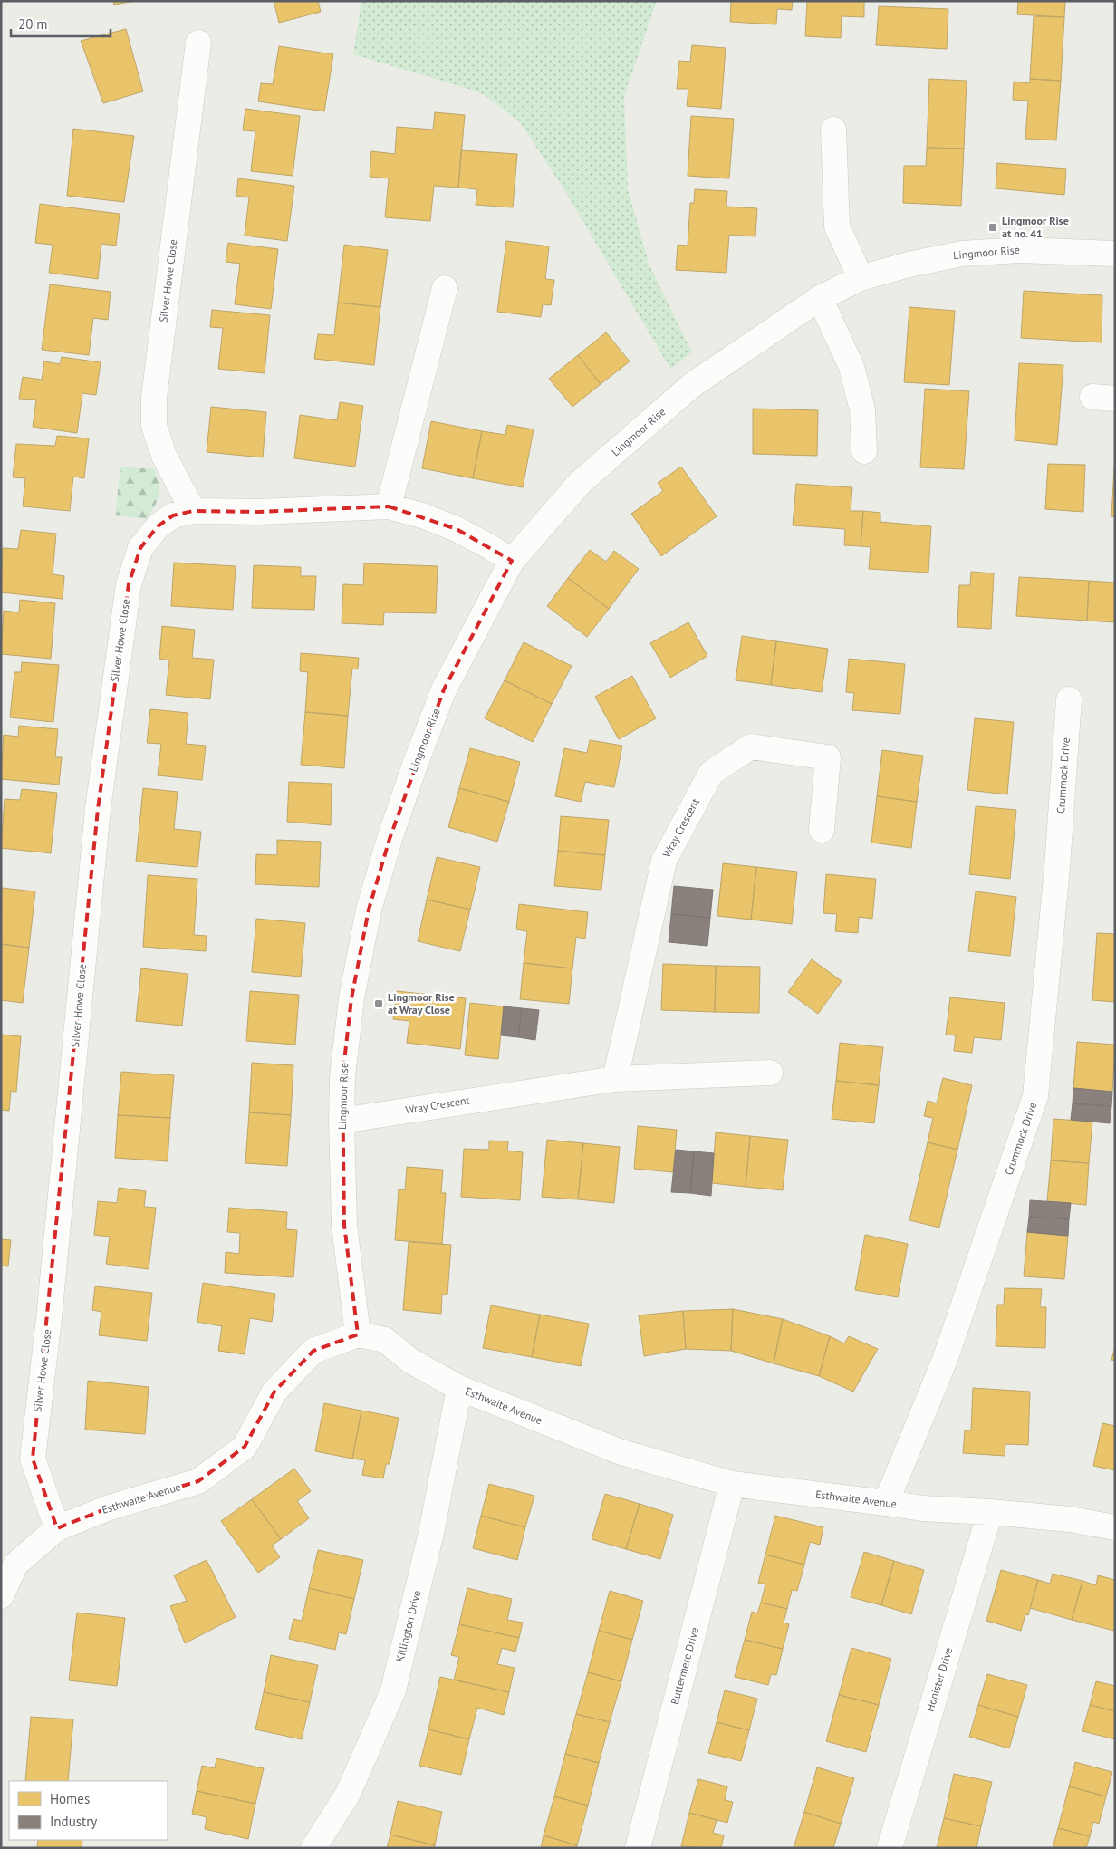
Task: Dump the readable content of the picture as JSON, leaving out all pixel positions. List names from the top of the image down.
{
  "streets": {
    "street": [
      "Lingmoor Rise",
      "Silver Howe Close",
      "Crummock Drive",
      "Wray Crescent",
      "Esthwaite Avenue",
      "Killington Drive",
      "Buttermere Drive",
      "Honister Drive"
    ]
  },
  "crossings": [
    ["Lingmoor Rise", "Silver Howe Close"],
    ["Lingmoor Rise", "Wray Crescent"],
    ["Lingmoor Rise", "Esthwaite Avenue"],
    ["Silver Howe Close", "Esthwaite Avenue"],
    ["Crummock Drive", "Esthwaite Avenue"],
    ["Esthwaite Avenue", "Killington Drive"],
    ["Esthwaite Avenue", "Buttermere Drive"],
    ["Esthwaite Avenue", "Honister Drive"]
  ],
  "places": {
    "transit": ["Lingmoor Rise at no. 41", "Lingmoor Rise at Wray Close"]
  },
  "legend": ["Homes", "Industry"],
  "scale_bar": "20 m"
}
